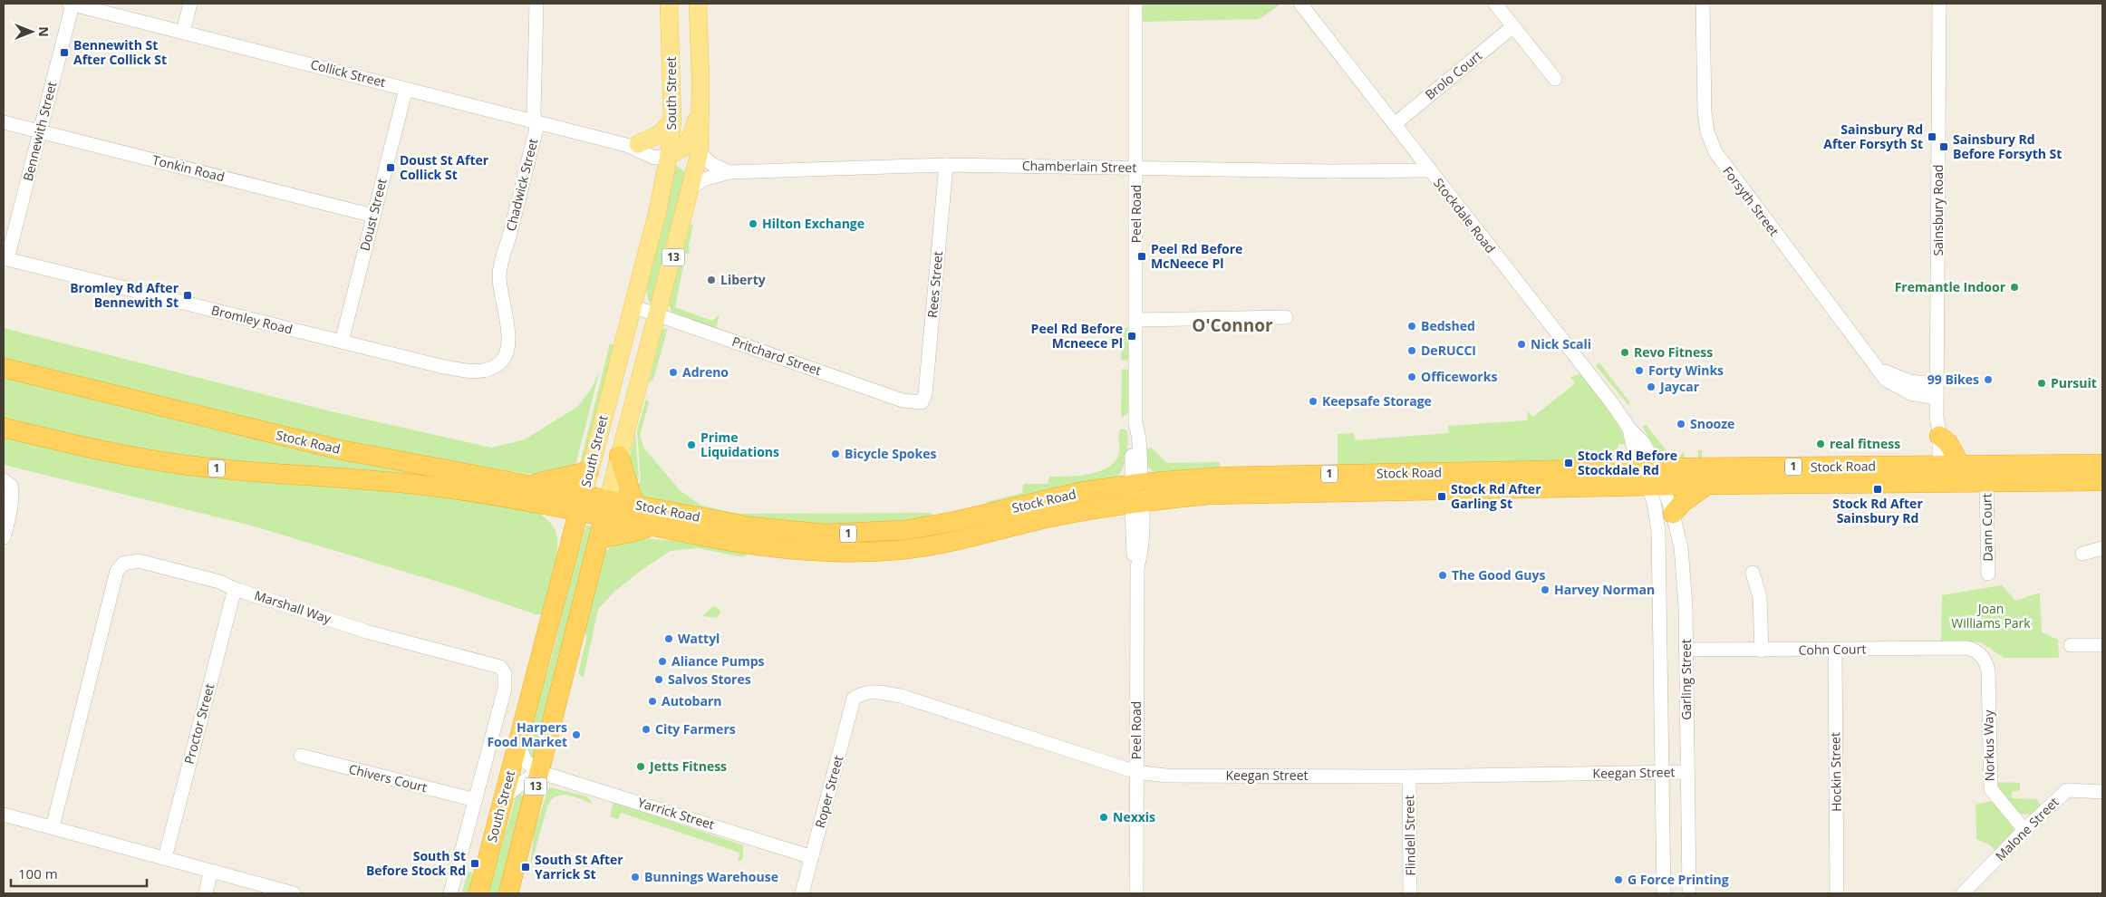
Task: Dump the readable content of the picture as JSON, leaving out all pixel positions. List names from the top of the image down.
{
  "streets": {
    "highway": [
      "South Street",
      "13",
      "Stock Road",
      "1"
    ],
    "street": [
      "Collick Street",
      "Brolo Court",
      "Bennewith Street",
      "Chamberlain Street",
      "Tonkin Road",
      "Chadwick Street",
      "Forsyth Street",
      "Sainsbury Road",
      "Peel Road",
      "Doust Street",
      "Stockdale Road",
      "Rees Street",
      "Bromley Road",
      "Pritchard Street",
      "Dann Court",
      "Marshall Way",
      "Cohn Court",
      "Garling Street",
      "Proctor Street",
      "Norkus Way",
      "Hockin Street",
      "Keegan Street",
      "Chivers Court",
      "Roper Street",
      "Yarrick Street",
      "Malone Street",
      "Flindell Street"
    ]
  },
  "crossings": [
    ["Collick Street", "South Street"],
    ["Collick Street", "Bennewith Street"],
    ["Collick Street", "Chadwick Street"],
    ["Collick Street", "Doust Street"],
    ["Brolo Court", "Stockdale Road"],
    ["South Street", "Chamberlain Street"],
    ["South Street", "Pritchard Street"],
    ["South Street", "Stock Road"],
    ["South Street", "Yarrick Street"],
    ["Bennewith Street", "Tonkin Road"],
    ["Bennewith Street", "Bromley Road"],
    ["Chamberlain Street", "Peel Road"],
    ["Chamberlain Street", "Stockdale Road"],
    ["Chamberlain Street", "Rees Street"],
    ["Tonkin Road", "Doust Street"],
    ["Chadwick Street", "Bromley Road"],
    ["Forsyth Street", "Sainsbury Road"],
    ["Sainsbury Road", "Stock Road"],
    ["Peel Road", "Stock Road"],
    ["Peel Road", "Keegan Street"],
    ["Doust Street", "Bromley Road"],
    ["Stockdale Road", "Stock Road"],
    ["Stockdale Road", "Garling Street"],
    ["Rees Street", "Pritchard Street"],
    ["Stock Road", "Dann Court"],
    ["Stock Road", "Garling Street"],
    ["Marshall Way", "Proctor Street"],
    ["Marshall Way", "Chivers Court"],
    ["Cohn Court", "Garling Street"],
    ["Cohn Court", "Norkus Way"],
    ["Cohn Court", "Hockin Street"],
    ["Garling Street", "Keegan Street"],
    ["Norkus Way", "Malone Street"],
    ["Keegan Street", "Roper Street"],
    ["Keegan Street", "Flindell Street"],
    ["Roper Street", "Yarrick Street"]
  ],
  "districts": ["O'Connor"],
  "parks": ["Joan Williams Park"],
  "places": {
    "transit": [
      "Bennewith St After Collick St",
      "Sainsbury Rd After Forsyth St",
      "Sainsbury Rd Before Forsyth St",
      "Doust St After Collick St",
      "Peel Rd Before McNeece Pl",
      "Bromley Rd After Bennewith St",
      "Peel Rd Before Mcneece Pl",
      "Stock Rd Before Stockdale Rd",
      "Stock Rd After Sainsbury Rd",
      "Stock Rd After Garling St",
      "South St Before Stock Rd",
      "South St After Yarrick St"
    ],
    "other": [
      "Hilton Exchange",
      "Liberty",
      "Fremantle Indoor",
      "Bedshed",
      "Nick Scali",
      "DeRUCCI",
      "Revo Fitness",
      "Forty Winks",
      "Adreno",
      "Officeworks",
      "99 Bikes",
      "Pursuit",
      "Jaycar",
      "Keepsafe Storage",
      "Snooze",
      "real fitness",
      "Prime Liquidations",
      "Bicycle Spokes",
      "The Good Guys",
      "Harvey Norman",
      "Wattyl",
      "Aliance Pumps",
      "Salvos Stores",
      "Autobarn",
      "City Farmers",
      "Harpers Food Market",
      "Jetts Fitness",
      "Nexxis",
      "Bunnings Warehouse",
      "G Force Printing"
    ]
  },
  "scale_bar": "100 m",
  "north": "right"
}
